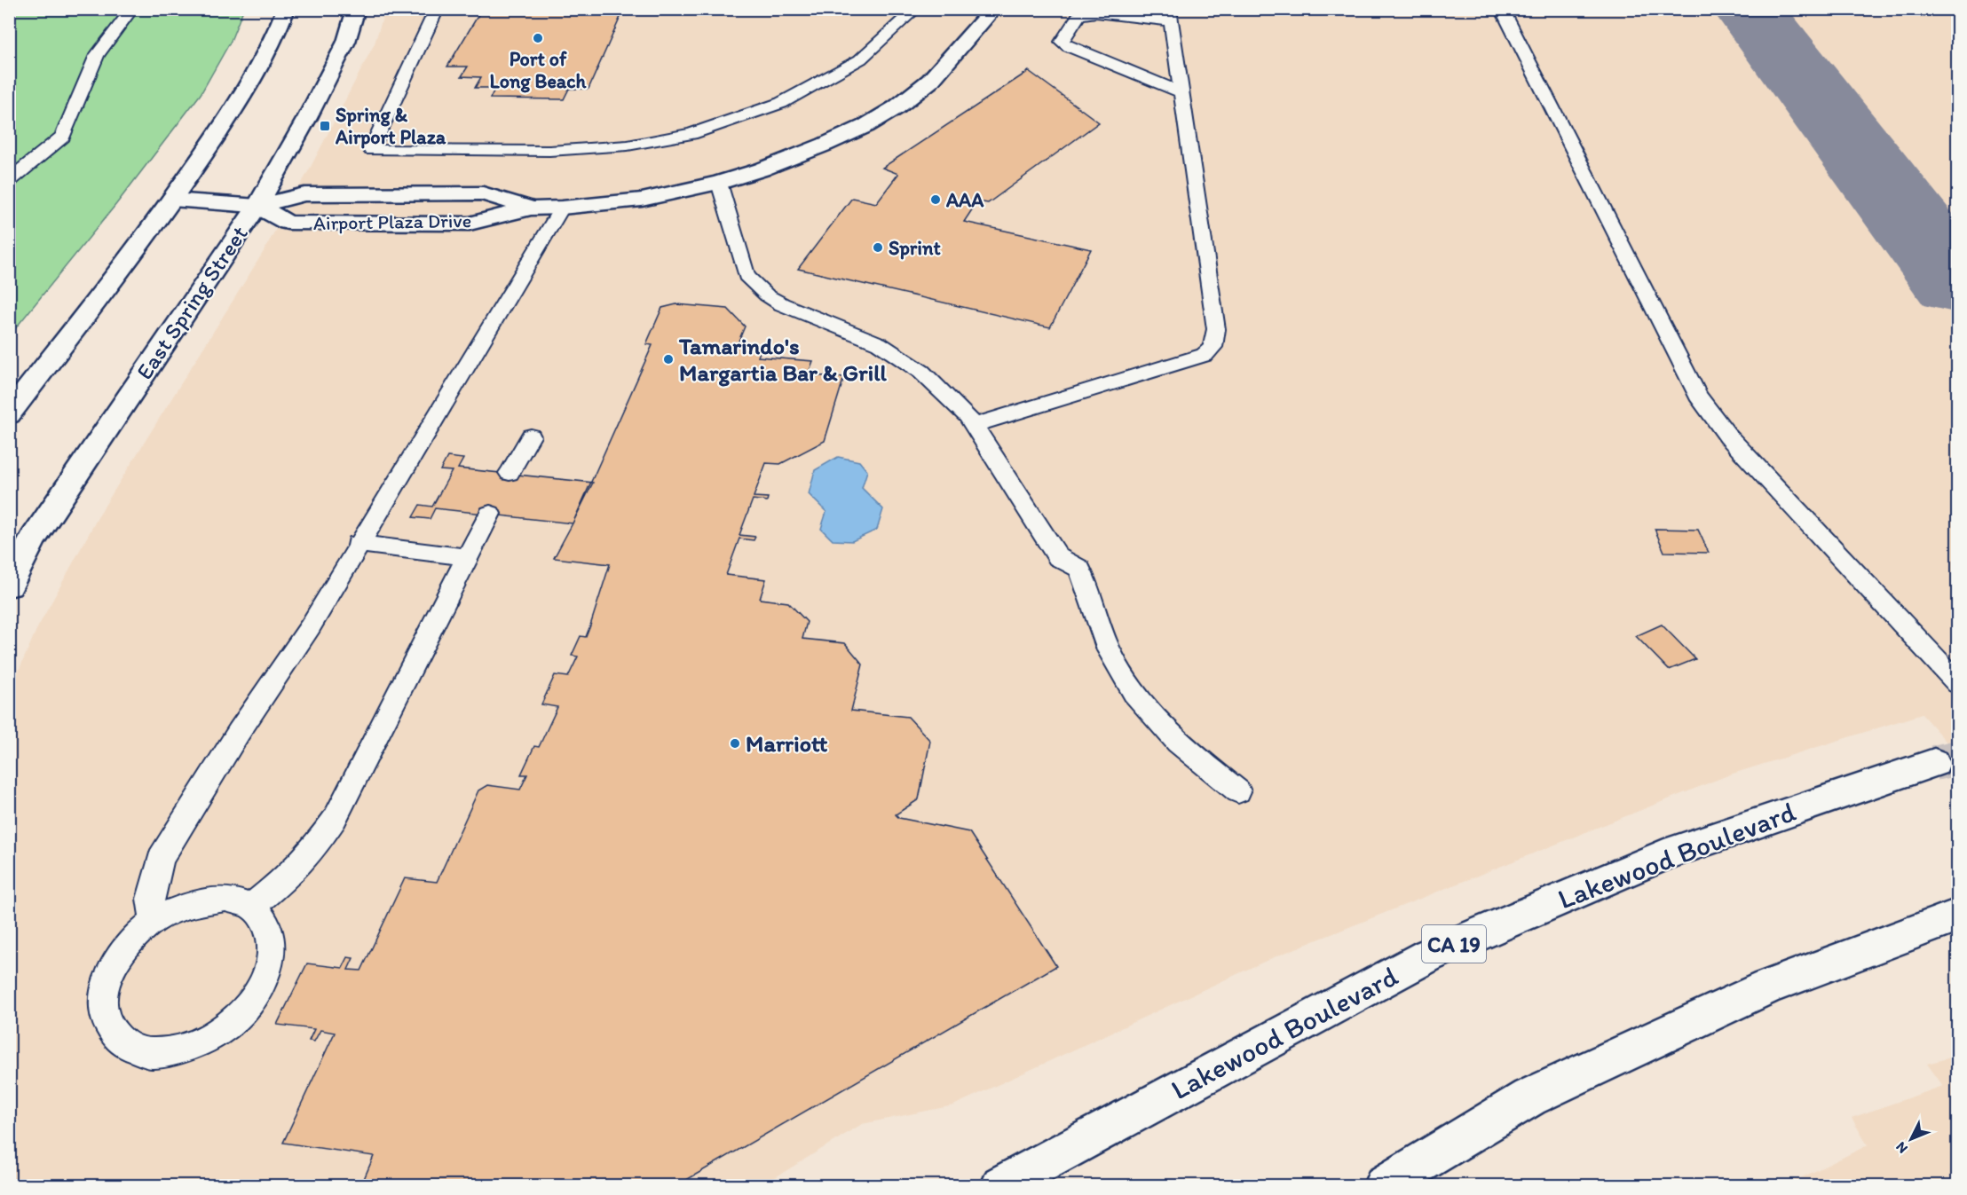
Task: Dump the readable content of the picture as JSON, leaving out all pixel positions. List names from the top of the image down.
{
  "streets": {
    "main road": [
      "Airport Plaza Drive",
      "East Spring Street",
      "Lakewood Boulevard",
      "CA 19"
    ]
  },
  "crossings": [
    ["Airport Plaza Drive", "East Spring Street"]
  ],
  "places": {
    "other": [
      "Port of Long Beach",
      "AAA",
      "Sprint",
      "Tamarindo's Margartia Bar & Grill",
      "Marriott"
    ],
    "transit": ["Spring & Airport Plaza"]
  },
  "north": "bottom left"
}
